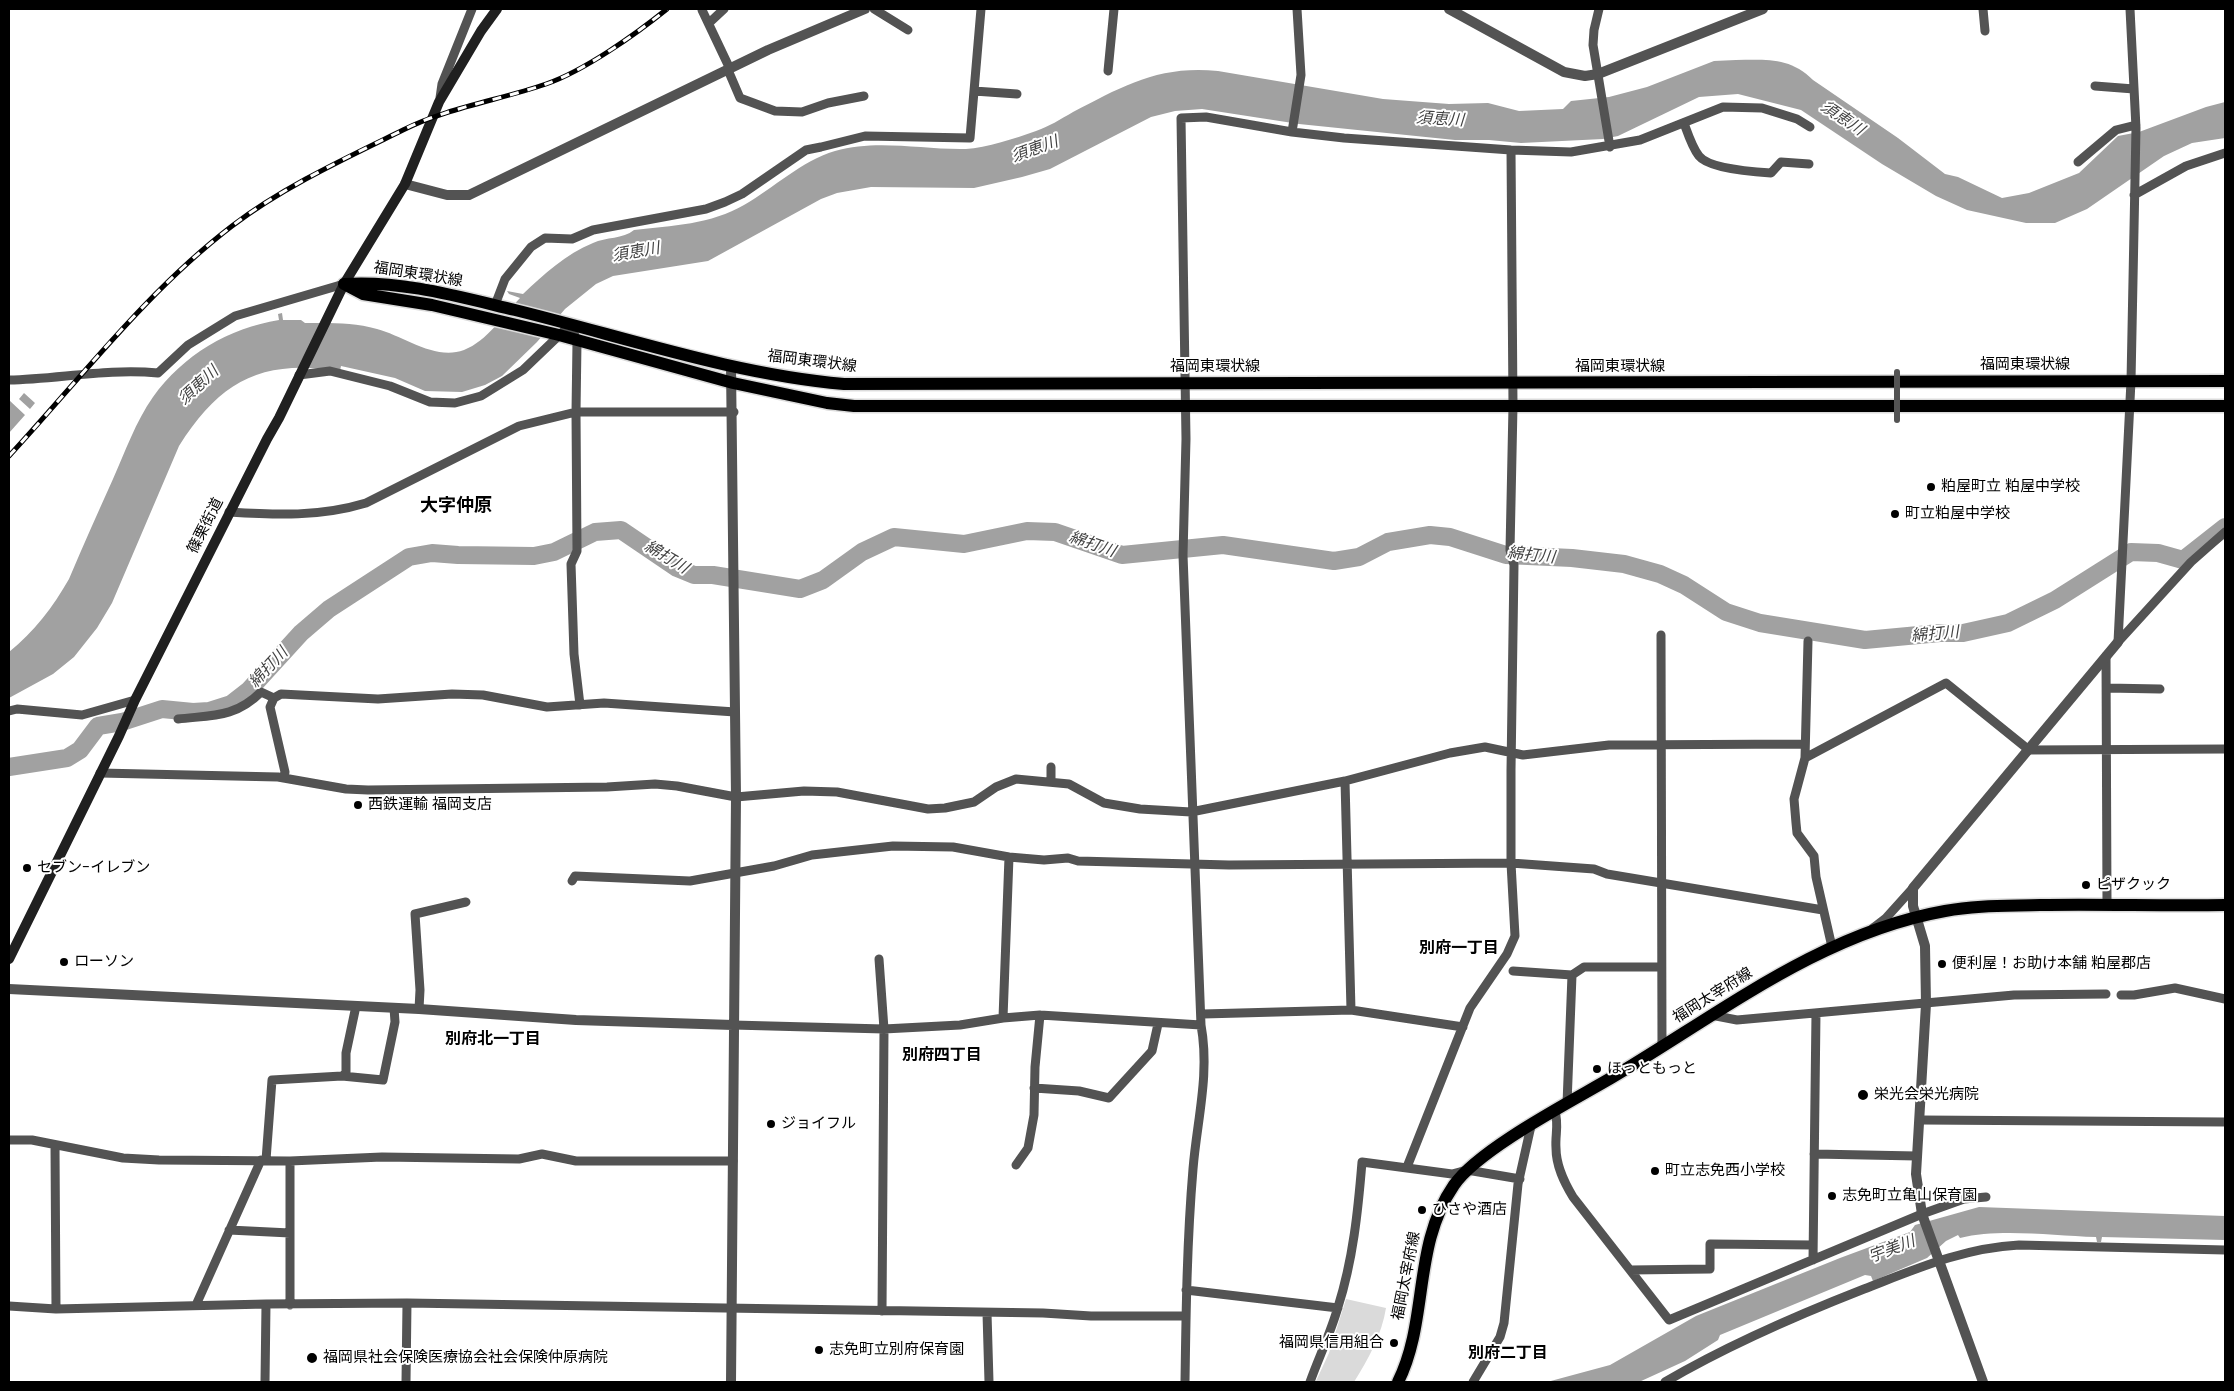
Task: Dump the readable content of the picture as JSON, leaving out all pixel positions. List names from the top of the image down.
{
  "streets": {
    "main road": ["福岡東環状線", "篠栗街道", "福岡太宰府線"]
  },
  "crossings": [
    ["福岡東環状線", "篠栗街道"]
  ],
  "districts": [
    "大字仲原",
    "別府一丁目",
    "別府北一丁目",
    "別府四丁目",
    "別府二丁目"
  ],
  "water": ["須恵川", "綿打川", "宇美川"],
  "places": [
    "粕屋町立 粕屋中学校",
    "町立粕屋中学校",
    "西鉄運輸 福岡支店",
    "セブン-イレブン",
    "ピザクック",
    "ローソン",
    "便利屋！お助け本舗 粕屋郡店",
    "ほっともっと",
    "栄光会栄光病院",
    "ジョイフル",
    "町立志免西小学校",
    "志免町立亀山保育園",
    "ひさや酒店",
    "福岡県信用組合",
    "志免町立別府保育園",
    "福岡県社会保険医療協会社会保険仲原病院"
  ]
}
